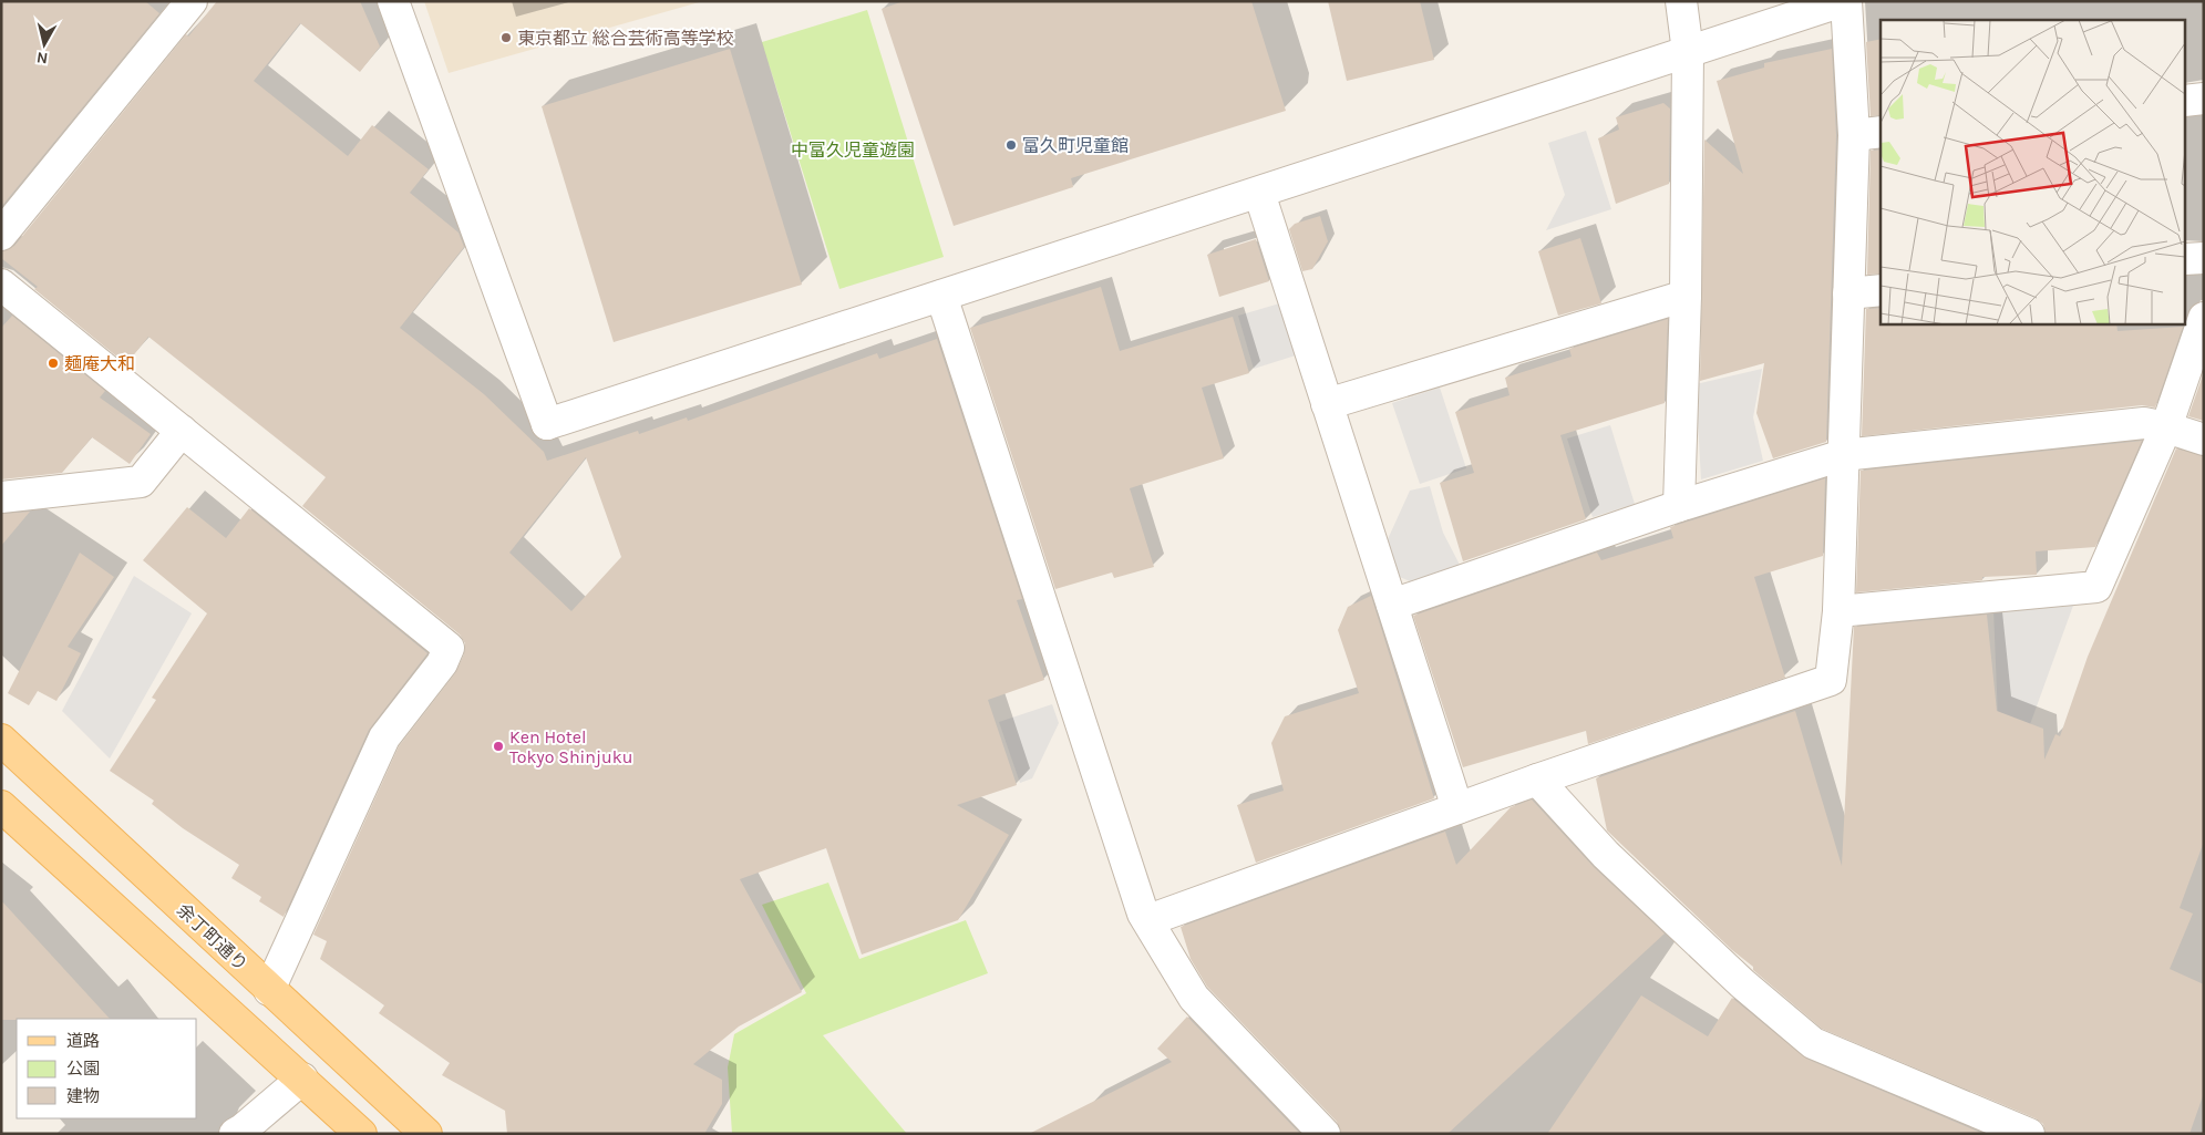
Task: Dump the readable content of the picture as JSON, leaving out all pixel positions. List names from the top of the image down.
{
  "streets": {
    "main road": ["余丁町通り"]
  },
  "parks": ["中富久児童遊園"],
  "places": [
    "東京都立 総合芸術高等学校",
    "富久町児童館",
    "麺庵大和",
    "Ken Hotel Tokyo Shinjuku"
  ],
  "legend": ["道路", "公園", "建物"],
  "north": "bottom"
}
